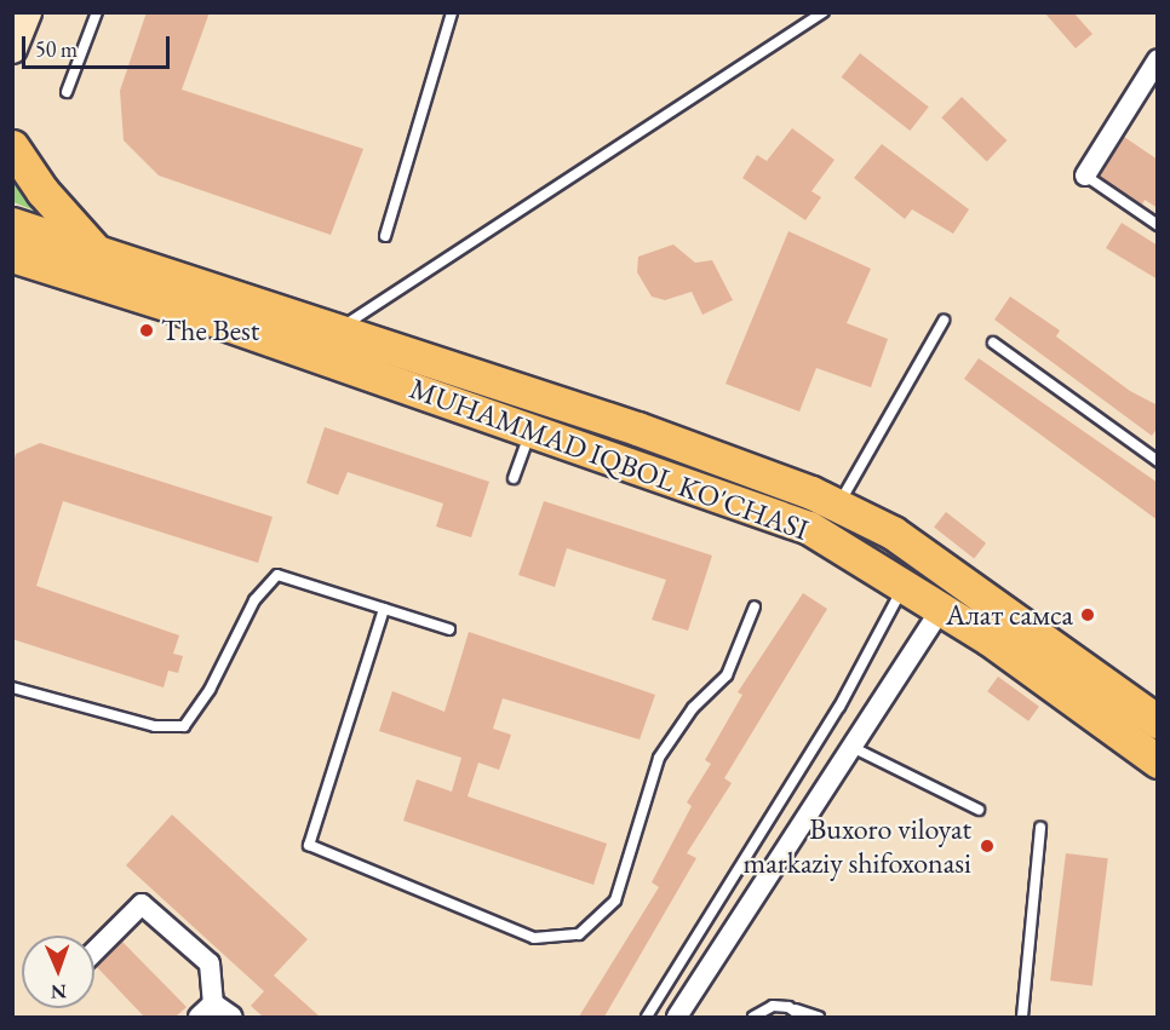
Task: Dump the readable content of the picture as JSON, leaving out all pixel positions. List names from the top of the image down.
{
  "streets": {
    "main road": ["MUHAMMAD IQBOL KO'CHASI"]
  },
  "places": ["The Best", "Алат самса", "Buxoro viloyat markaziy shifoxonasi"],
  "scale_bar": "50 m",
  "north": "bottom"
}
